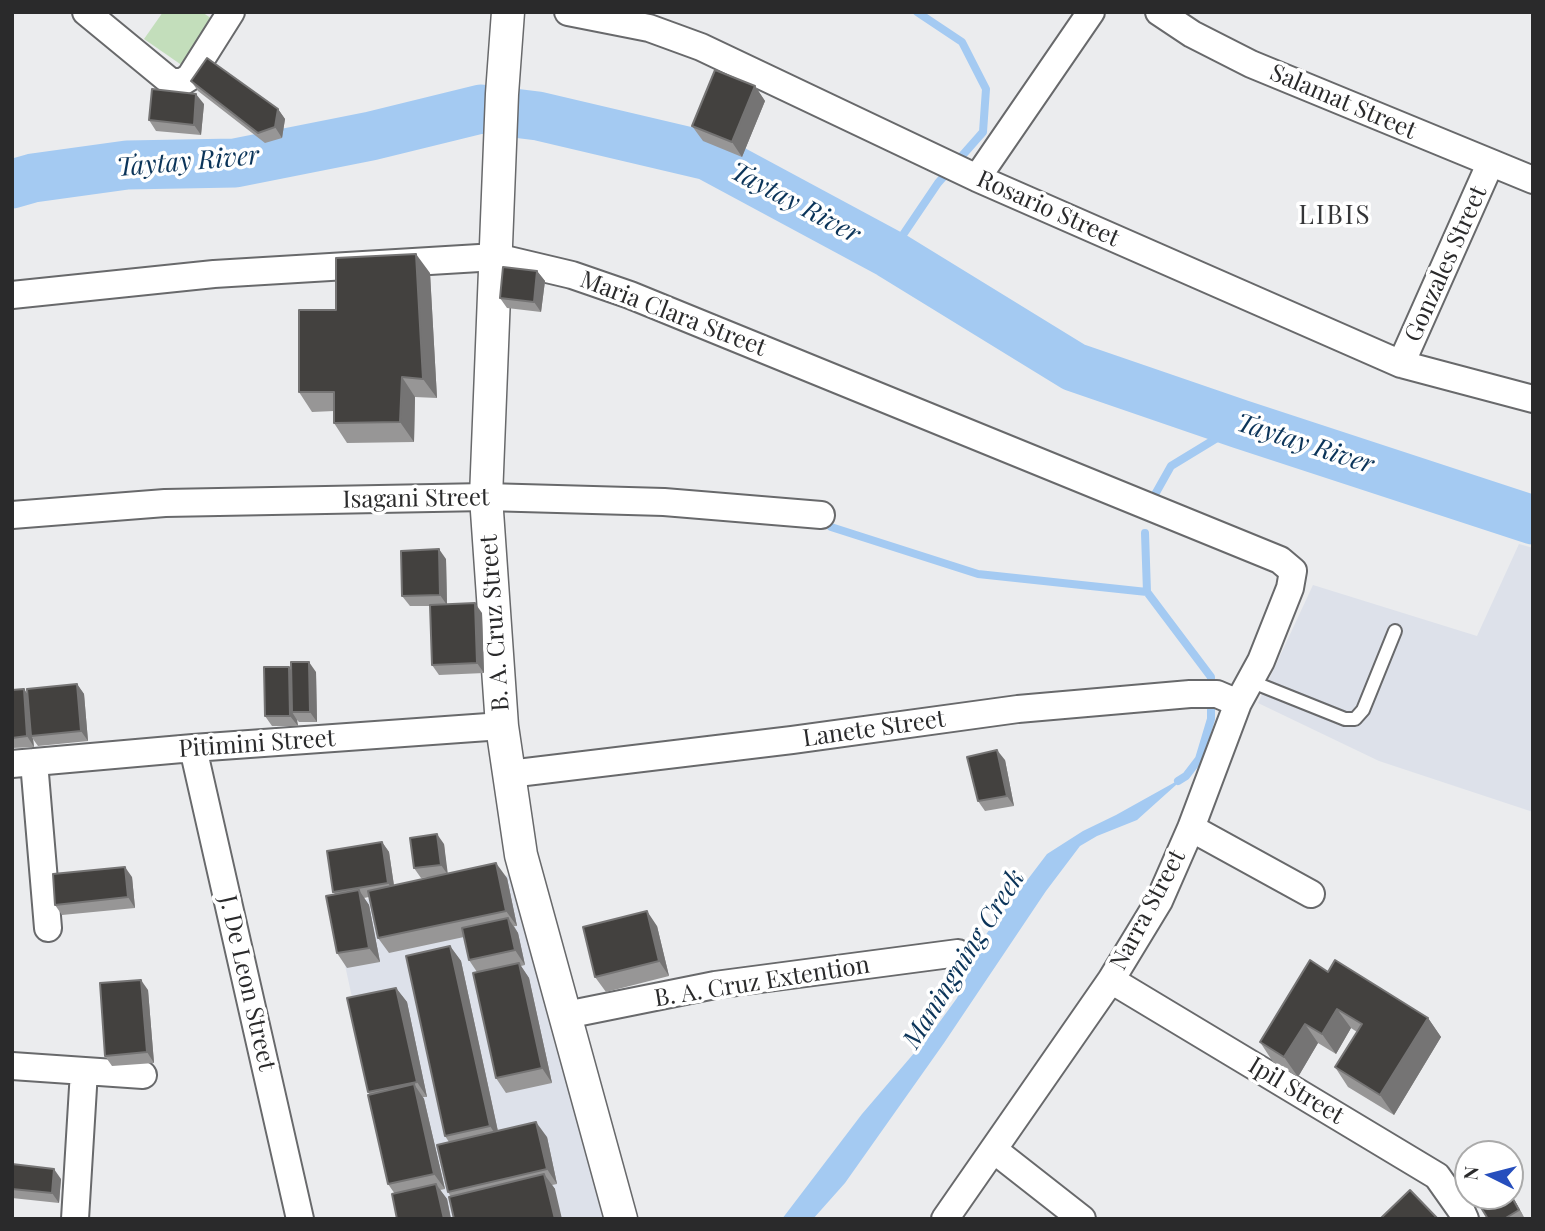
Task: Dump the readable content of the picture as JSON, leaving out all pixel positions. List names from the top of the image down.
{
  "streets": {
    "street": [
      "Salamat Street",
      "Rosario Street",
      "Gonzales Street",
      "Maria Clara Street",
      "Isagani Street",
      "B. A. Cruz Street",
      "Lanete Street",
      "Pitimini Street",
      "Narra Street",
      "B. A. Cruz Extention",
      "J. De Leon Street",
      "Ipil Street"
    ]
  },
  "crossings": [
    ["Salamat Street", "Gonzales Street"],
    ["Rosario Street", "Gonzales Street"],
    ["Maria Clara Street", "B. A. Cruz Street"],
    ["Maria Clara Street", "Narra Street"],
    ["Isagani Street", "B. A. Cruz Street"],
    ["B. A. Cruz Street", "Lanete Street"],
    ["B. A. Cruz Street", "Pitimini Street"],
    ["B. A. Cruz Street", "B. A. Cruz Extention"],
    ["Lanete Street", "Narra Street"],
    ["Pitimini Street", "J. De Leon Street"],
    ["Narra Street", "Ipil Street"]
  ],
  "districts": ["LIBIS"],
  "water": ["Taytay River", "Maningning Creek"],
  "north": "left"
}
